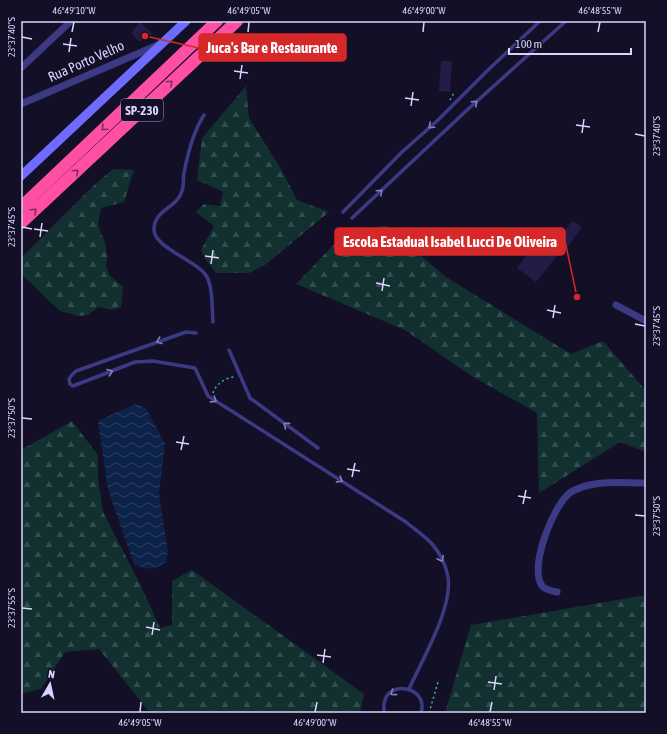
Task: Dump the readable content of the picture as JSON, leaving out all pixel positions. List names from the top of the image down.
{
  "streets": {
    "highway": ["SP-230"],
    "street": ["Rua Porto Velho"]
  },
  "places": ["Juca's Bar e Restaurante", "Escola Estadual Isabel Lucci De Oliveira"],
  "scale_bar": "100 m",
  "north": "top",
  "coordinates": [
    "46°49'10\"W",
    "46°49'05\"W",
    "46°49'00\"W",
    "46°48'55\"W",
    "23°37'40\"S",
    "23°37'45\"S",
    "23°37'50\"S",
    "23°37'55\"S"
  ]
}
